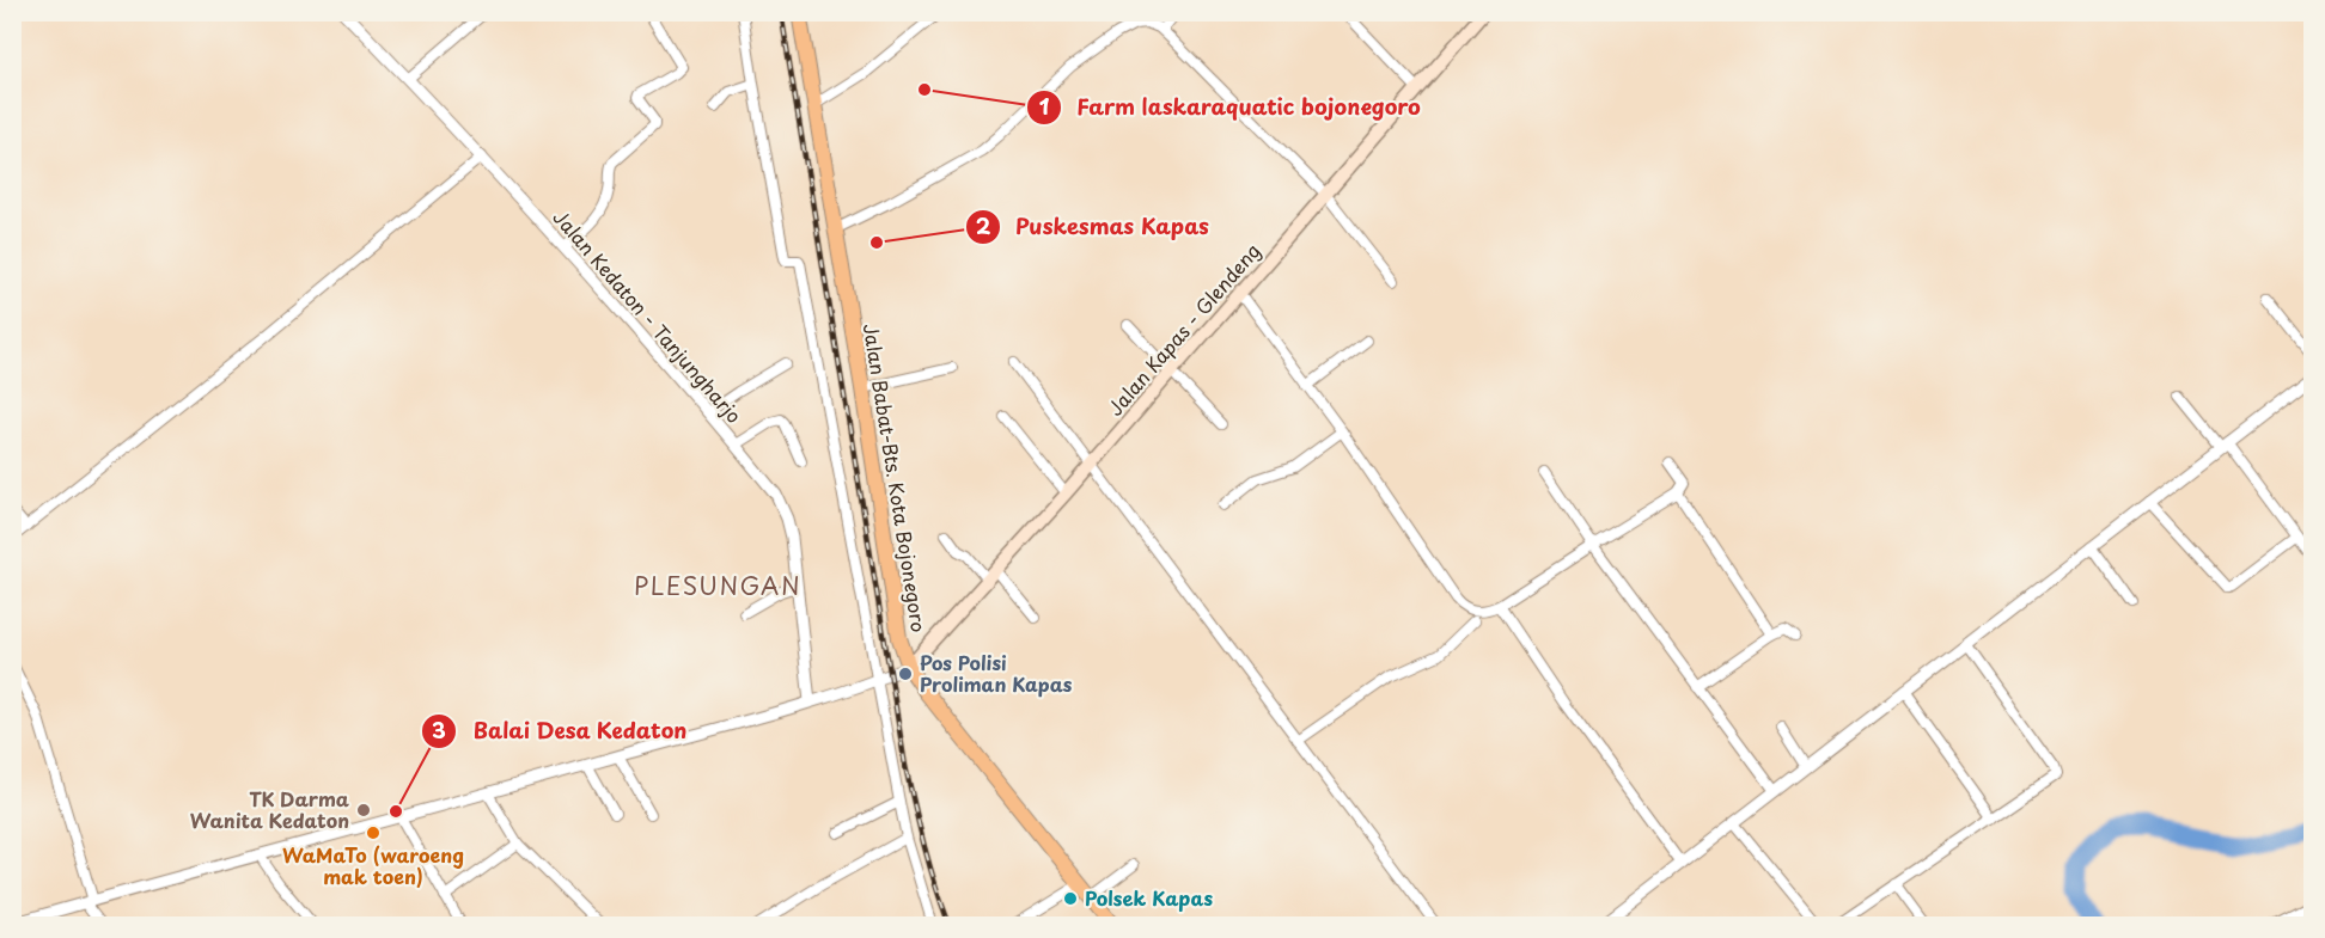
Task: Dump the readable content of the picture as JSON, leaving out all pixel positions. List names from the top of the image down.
{
  "streets": {
    "highway": ["Jalan Babat-Bts. Kota Bojonegoro"],
    "main road": ["Jalan Kapas - Glendeng"],
    "street": ["Jalan Kedaton - Tanjungharjo"]
  },
  "crossings": [
    ["Jalan Kapas - Glendeng", "Jalan Babat-Bts. Kota Bojonegoro"]
  ],
  "districts": ["PLESUNGAN"],
  "places": [
    "Farm laskaraquatic bojonegoro",
    "Puskesmas Kapas",
    "Pos Polisi Proliman Kapas",
    "TK Darma Wanita Kedaton",
    "Balai Desa Kedaton",
    "WaMaTo (waroeng mak toen)",
    "Polsek Kapas"
  ]
}
